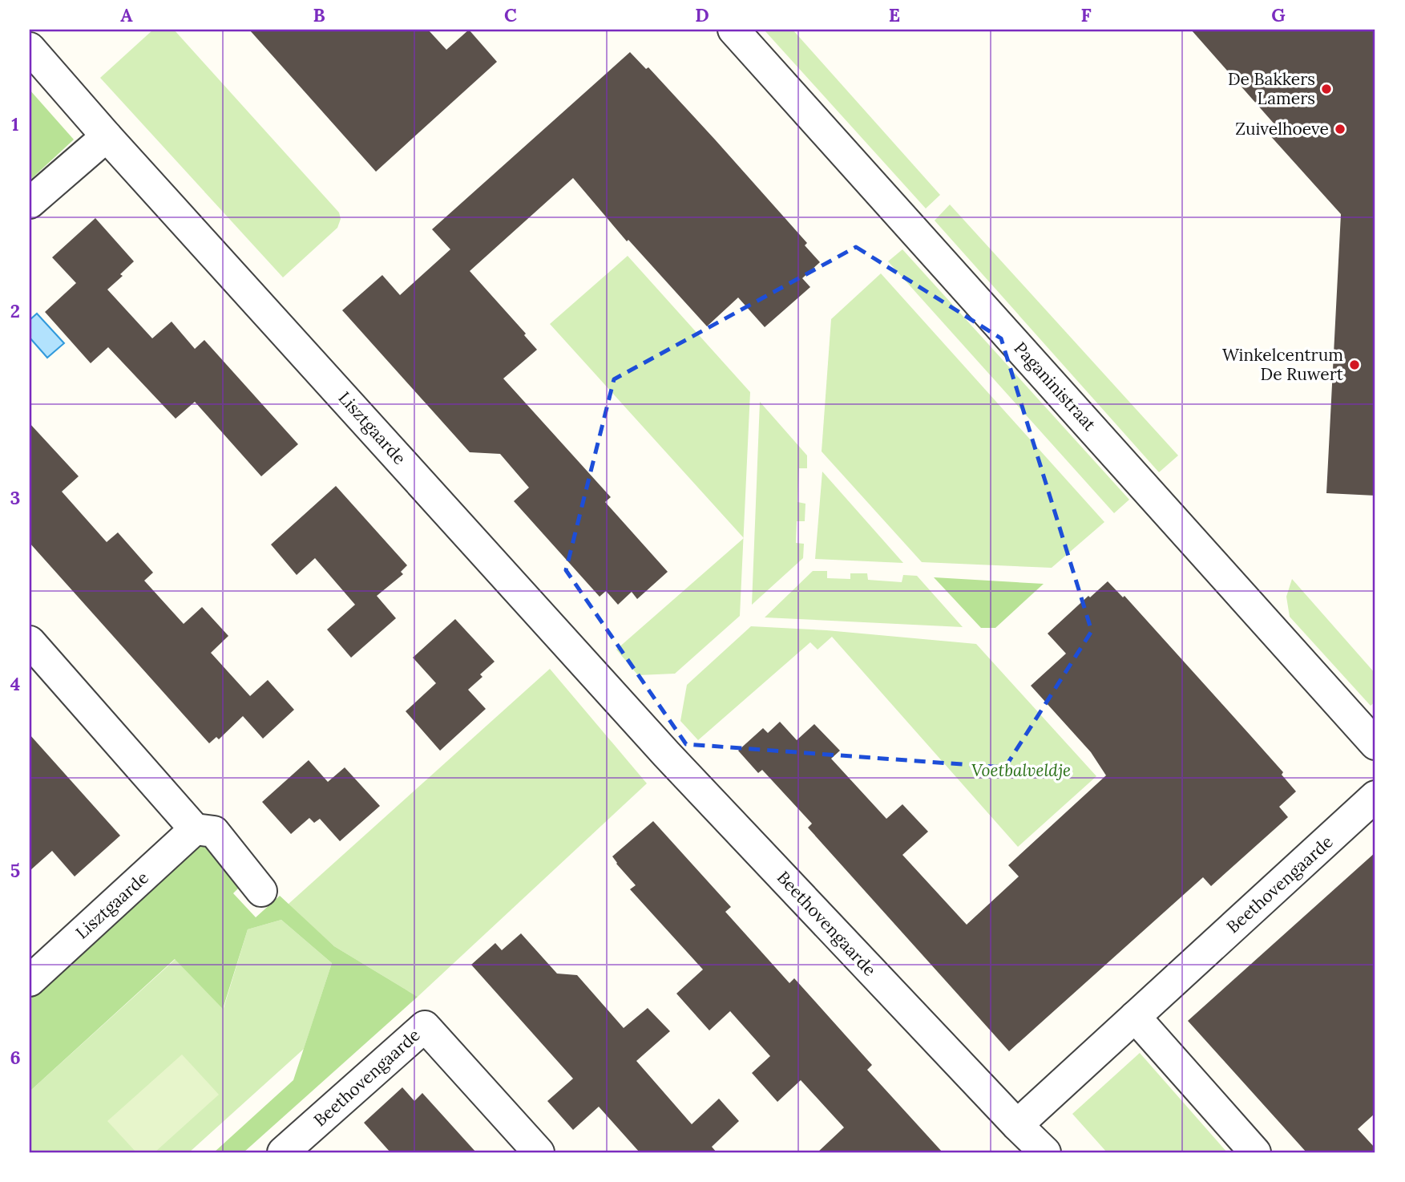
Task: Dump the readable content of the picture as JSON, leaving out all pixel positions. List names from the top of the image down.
{
  "streets": {
    "street": ["Paganinistraat", "Lisztgaarde", "Beethovengaarde"]
  },
  "crossings": [
    ["Lisztgaarde", "Beethovengaarde"]
  ],
  "parks": ["Voetbalveldje"],
  "places": ["De Bakkers Lamers", "Zuivelhoeve", "Winkelcentrum De Ruwert"],
  "grid": {
    "columns": [
      "A",
      "B",
      "C",
      "D",
      "E",
      "F",
      "G"
    ],
    "rows": [
      "1",
      "2",
      "3",
      "4",
      "5",
      "6"
    ]
  }
}
